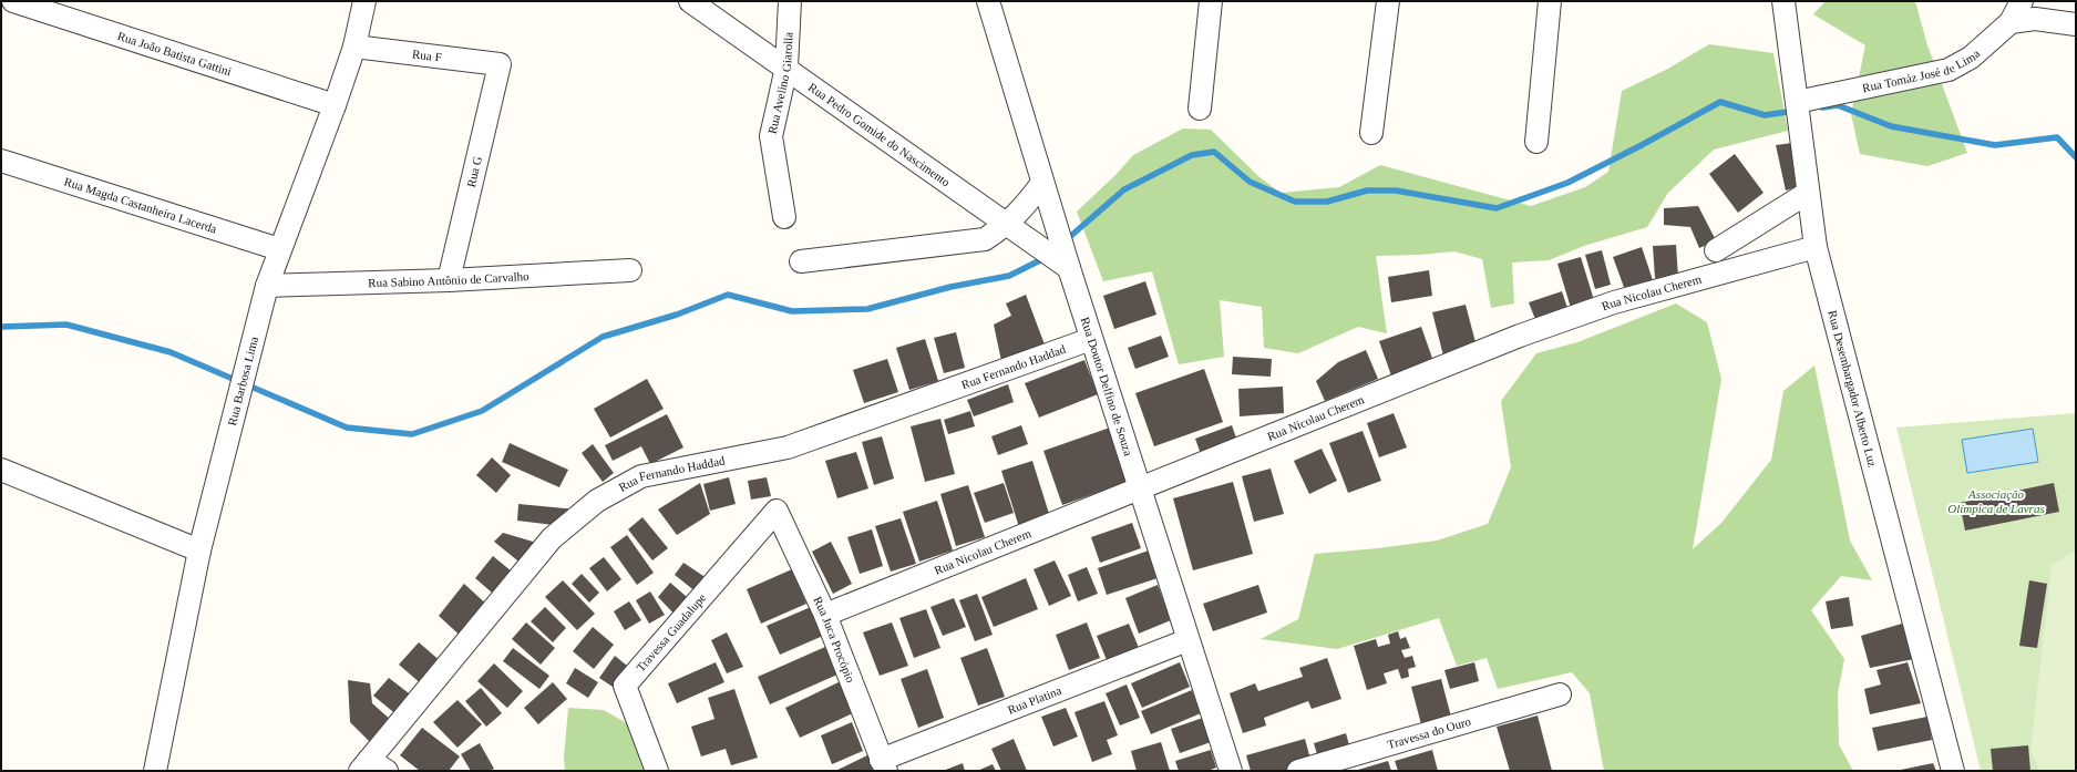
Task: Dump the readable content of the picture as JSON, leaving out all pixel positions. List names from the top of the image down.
{
  "streets": {
    "street": [
      "Rua João Batista Gattini",
      "Rua F",
      "Rua Tomáz José de Lima",
      "Rua Avelino Giarolla",
      "Rua Pedro Gomide do Nascimento",
      "Rua G",
      "Rua Magda Castanheira Lacerda",
      "Rua Sabino Antônio de Carvalho",
      "Rua Nicolau Cherem",
      "Rua Fernando Haddad",
      "Rua Barbosa Lima",
      "Rua Doutor Delfino de Souza",
      "Rua Desembargador Alberto Luz",
      "Travessa Guadalupe",
      "Rua Juca Procópio",
      "Rua Platina",
      "Travessa do Ouro"
    ]
  },
  "crossings": [
    ["Rua João Batista Gattini", "Rua Barbosa Lima"],
    ["Rua F", "Rua G"],
    ["Rua F", "Rua Barbosa Lima"],
    ["Rua Tomáz José de Lima", "Rua Desembargador Alberto Luz"],
    ["Rua Avelino Giarolla", "Rua Pedro Gomide do Nascimento"],
    ["Rua Pedro Gomide do Nascimento", "Rua Doutor Delfino de Souza"],
    ["Rua G", "Rua Sabino Antônio de Carvalho"],
    ["Rua Magda Castanheira Lacerda", "Rua Barbosa Lima"],
    ["Rua Sabino Antônio de Carvalho", "Rua Barbosa Lima"],
    ["Rua Nicolau Cherem", "Rua Doutor Delfino de Souza"],
    ["Rua Nicolau Cherem", "Rua Desembargador Alberto Luz"],
    ["Rua Nicolau Cherem", "Rua Juca Procópio"],
    ["Rua Fernando Haddad", "Rua Doutor Delfino de Souza"],
    ["Rua Doutor Delfino de Souza", "Rua Platina"],
    ["Travessa Guadalupe", "Rua Juca Procópio"],
    ["Rua Juca Procópio", "Rua Platina"]
  ],
  "parks": ["Associação Olímpica de Lavras"]
}
